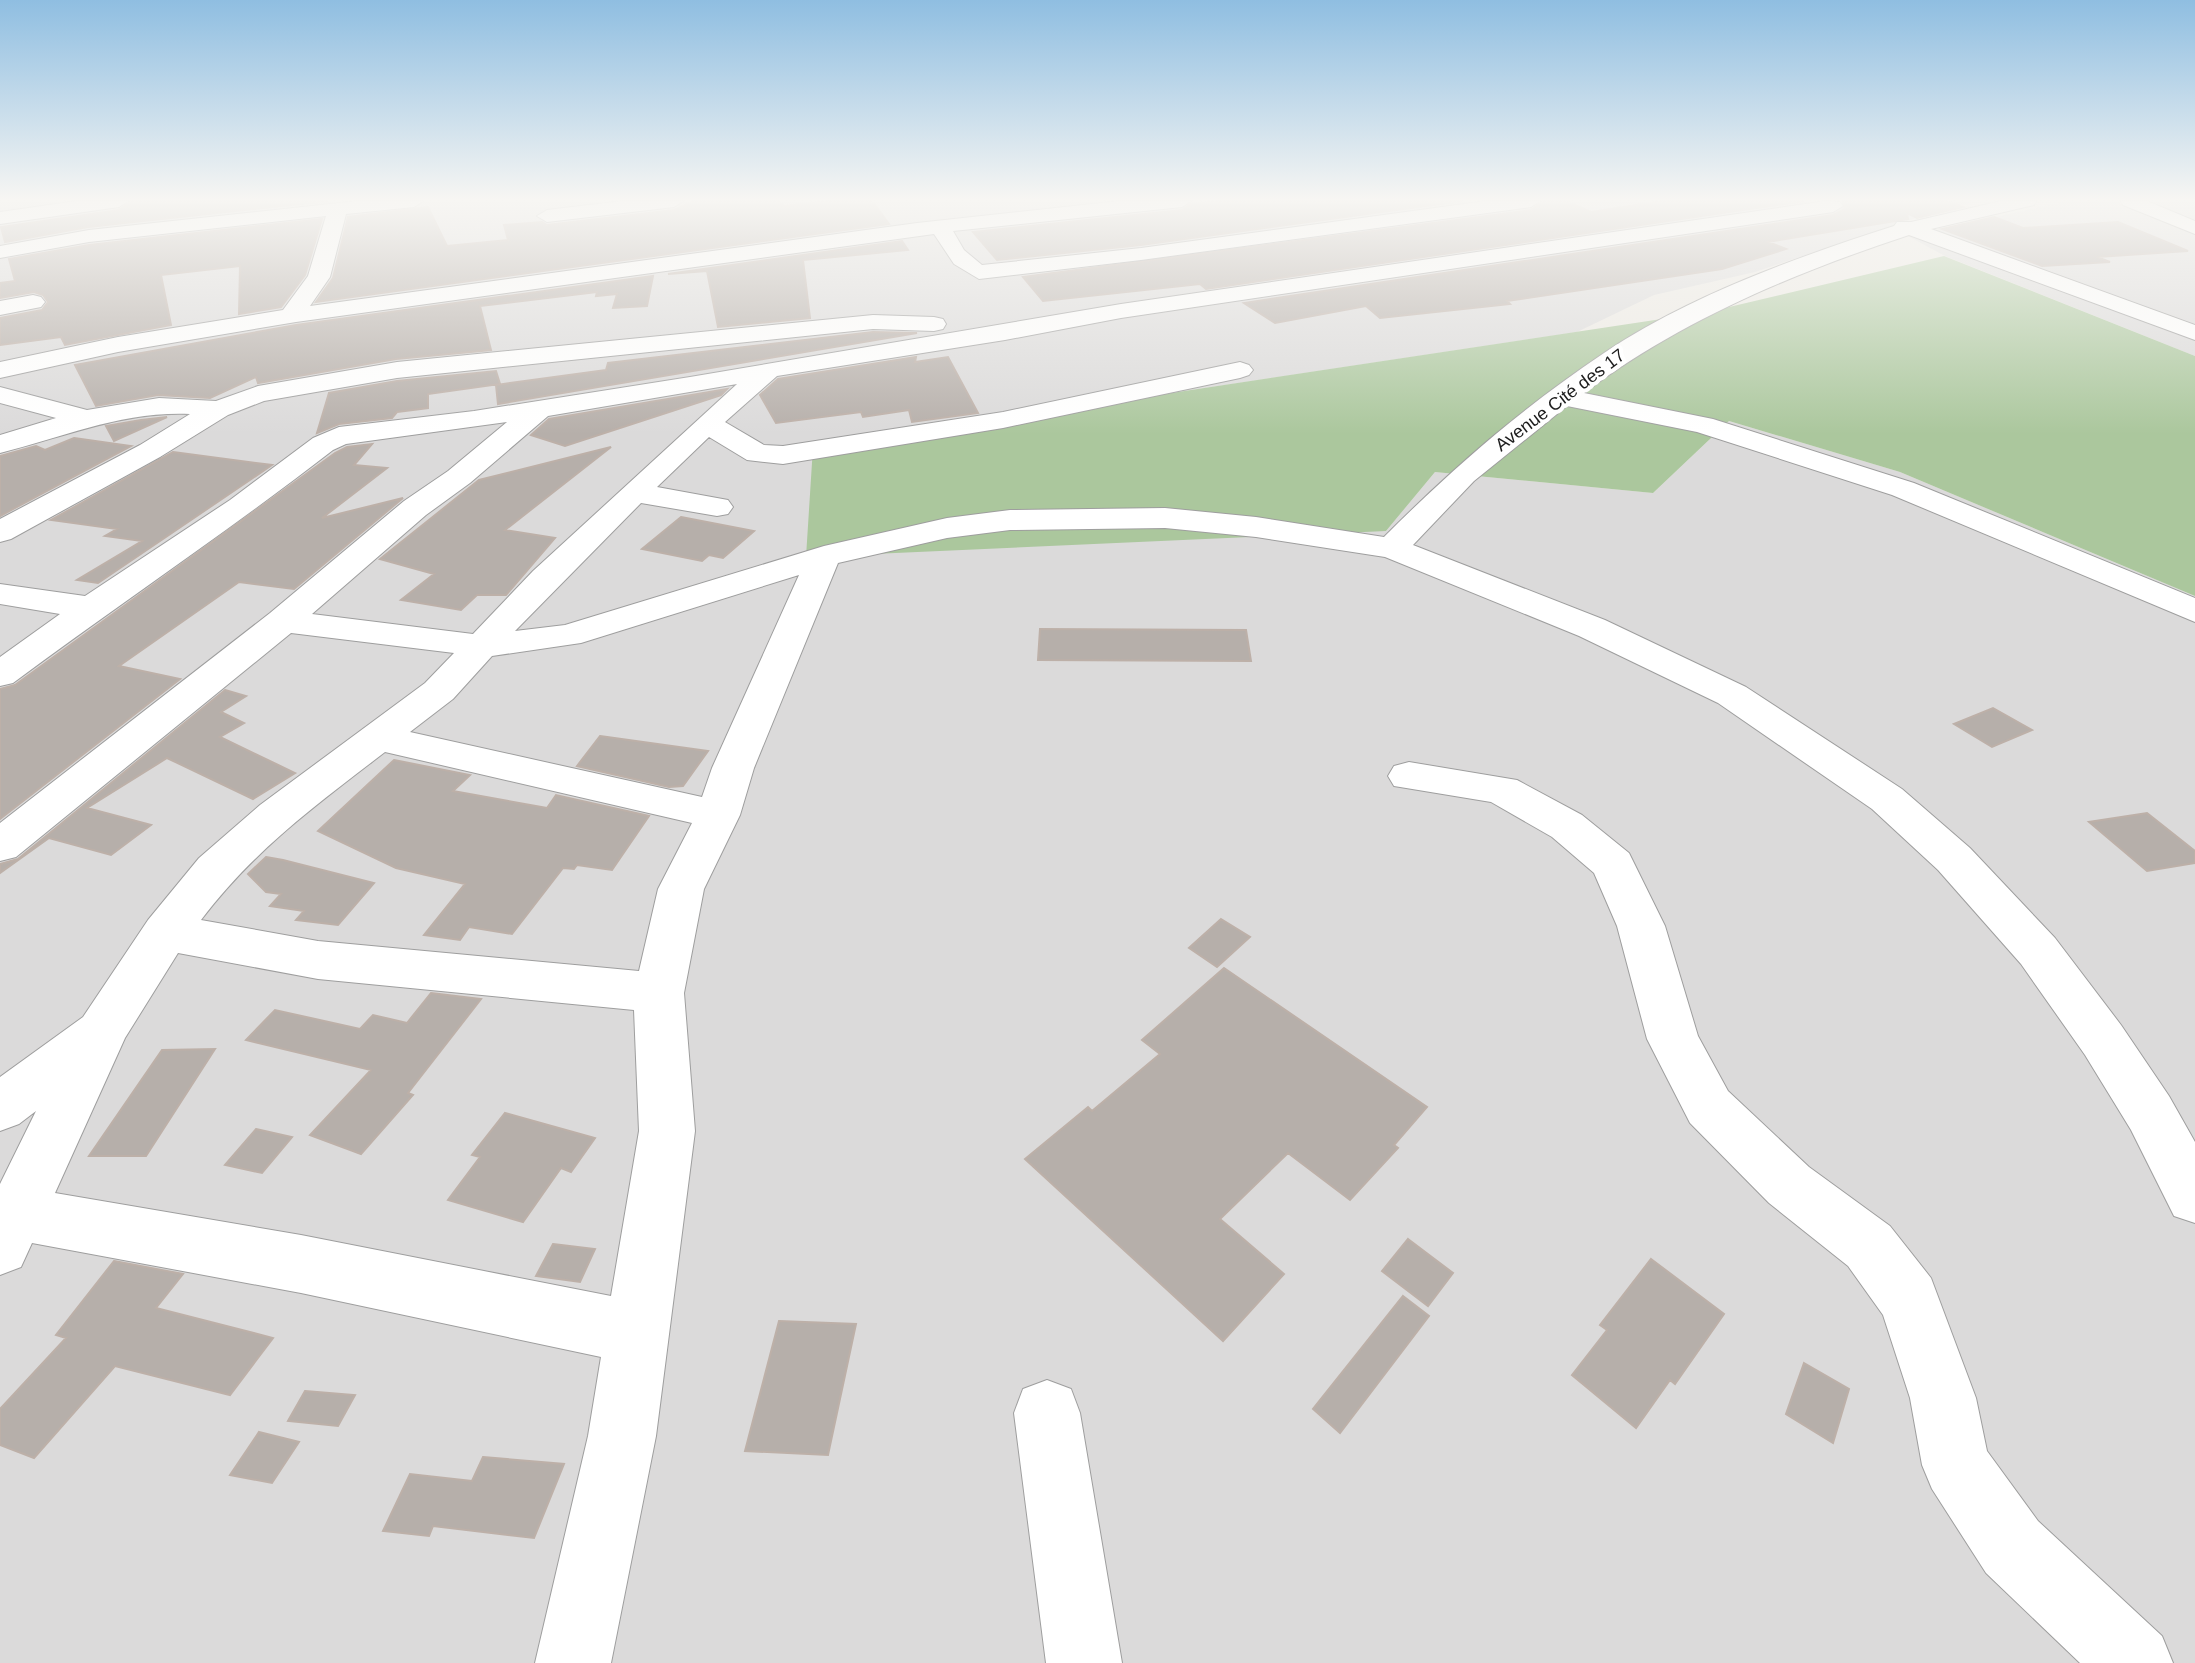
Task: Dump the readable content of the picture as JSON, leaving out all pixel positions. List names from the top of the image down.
{
  "streets": {
    "street": ["Avenue Cité des 17"]
  }
}
